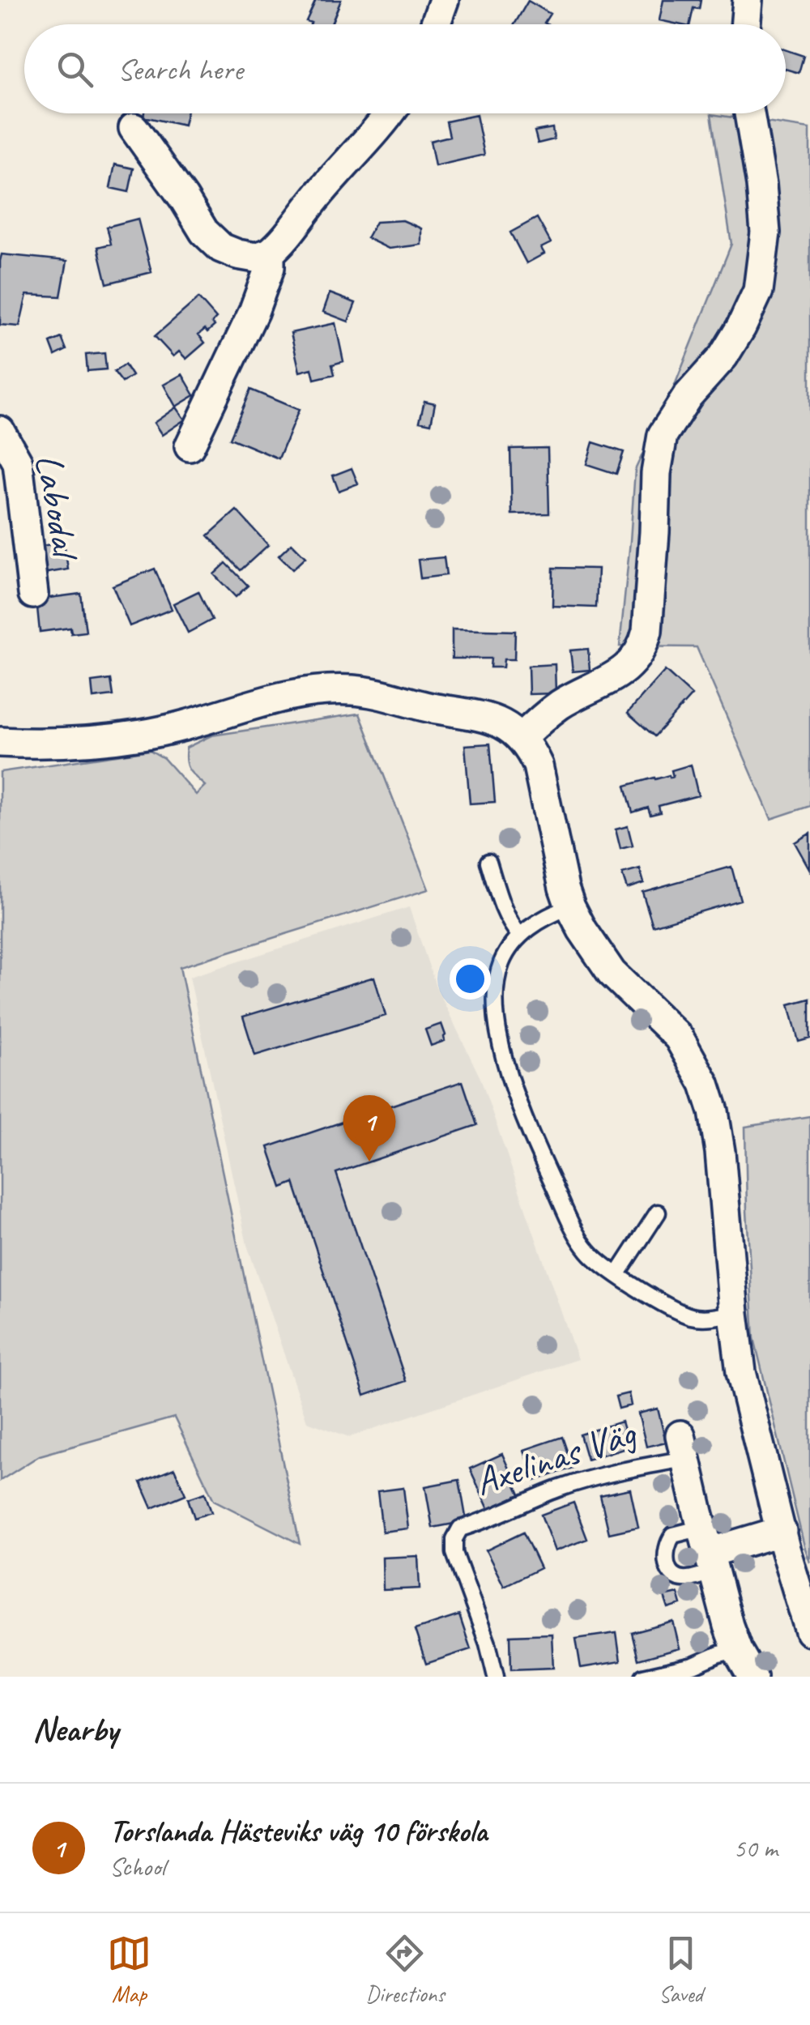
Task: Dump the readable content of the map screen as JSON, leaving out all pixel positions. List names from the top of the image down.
{
  "streets": {
    "street": ["Labodal", "Axelinas Väg"]
  },
  "page": {
    "search": "Search here",
    "pins": "1",
    "heading": "Nearby",
    "list": [
      {
        "mark": "1",
        "name": "Torslanda Hästeviks väg 10 förskola",
        "note": "School",
        "value": "50 m"
      }
    ],
    "nav": ["Map", "Directions", "Saved"]
  }
}
